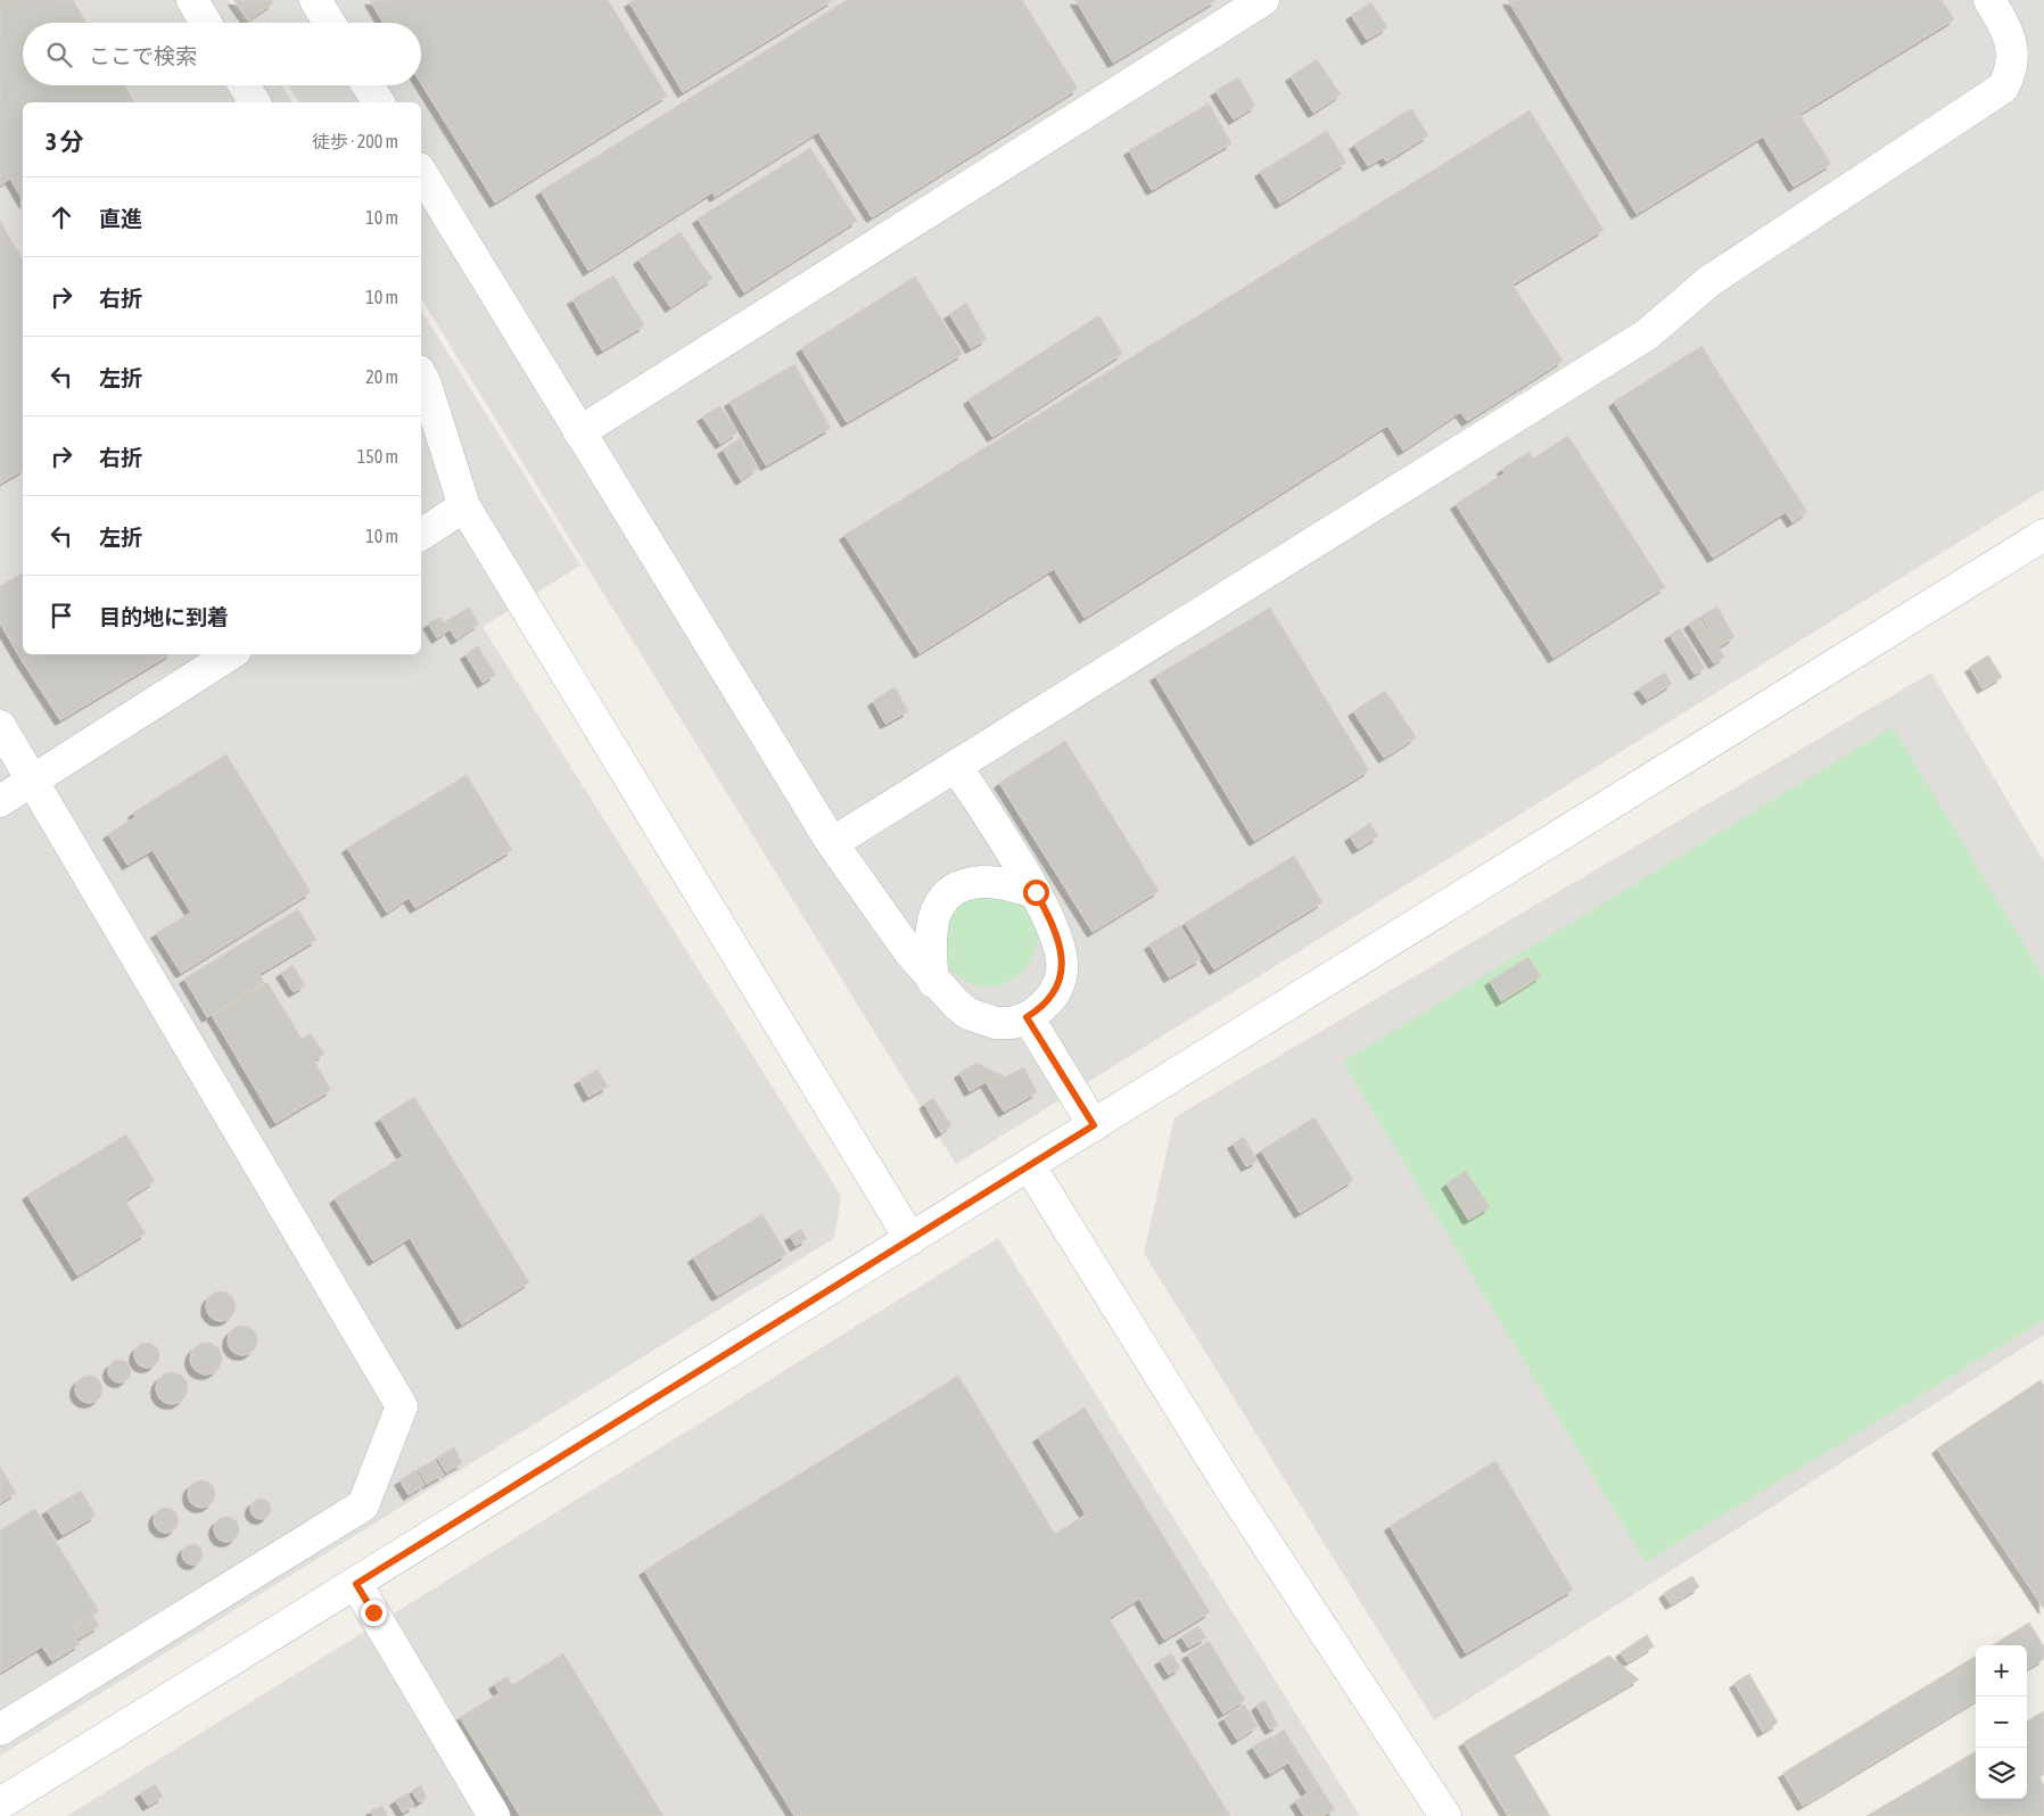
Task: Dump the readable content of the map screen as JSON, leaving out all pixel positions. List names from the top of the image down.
{
  "page": {
    "search": "ここで検索",
    "heading": ["3 分", "徒歩 · 200 m"],
    "list": [
      ["直進", "10 m"],
      ["右折", "10 m"],
      ["左折", "20 m"],
      ["右折", "150 m"],
      ["左折", "10 m"],
      "目的地に到着"
    ],
    "map_buttons": ["+", "−"]
  }
}
